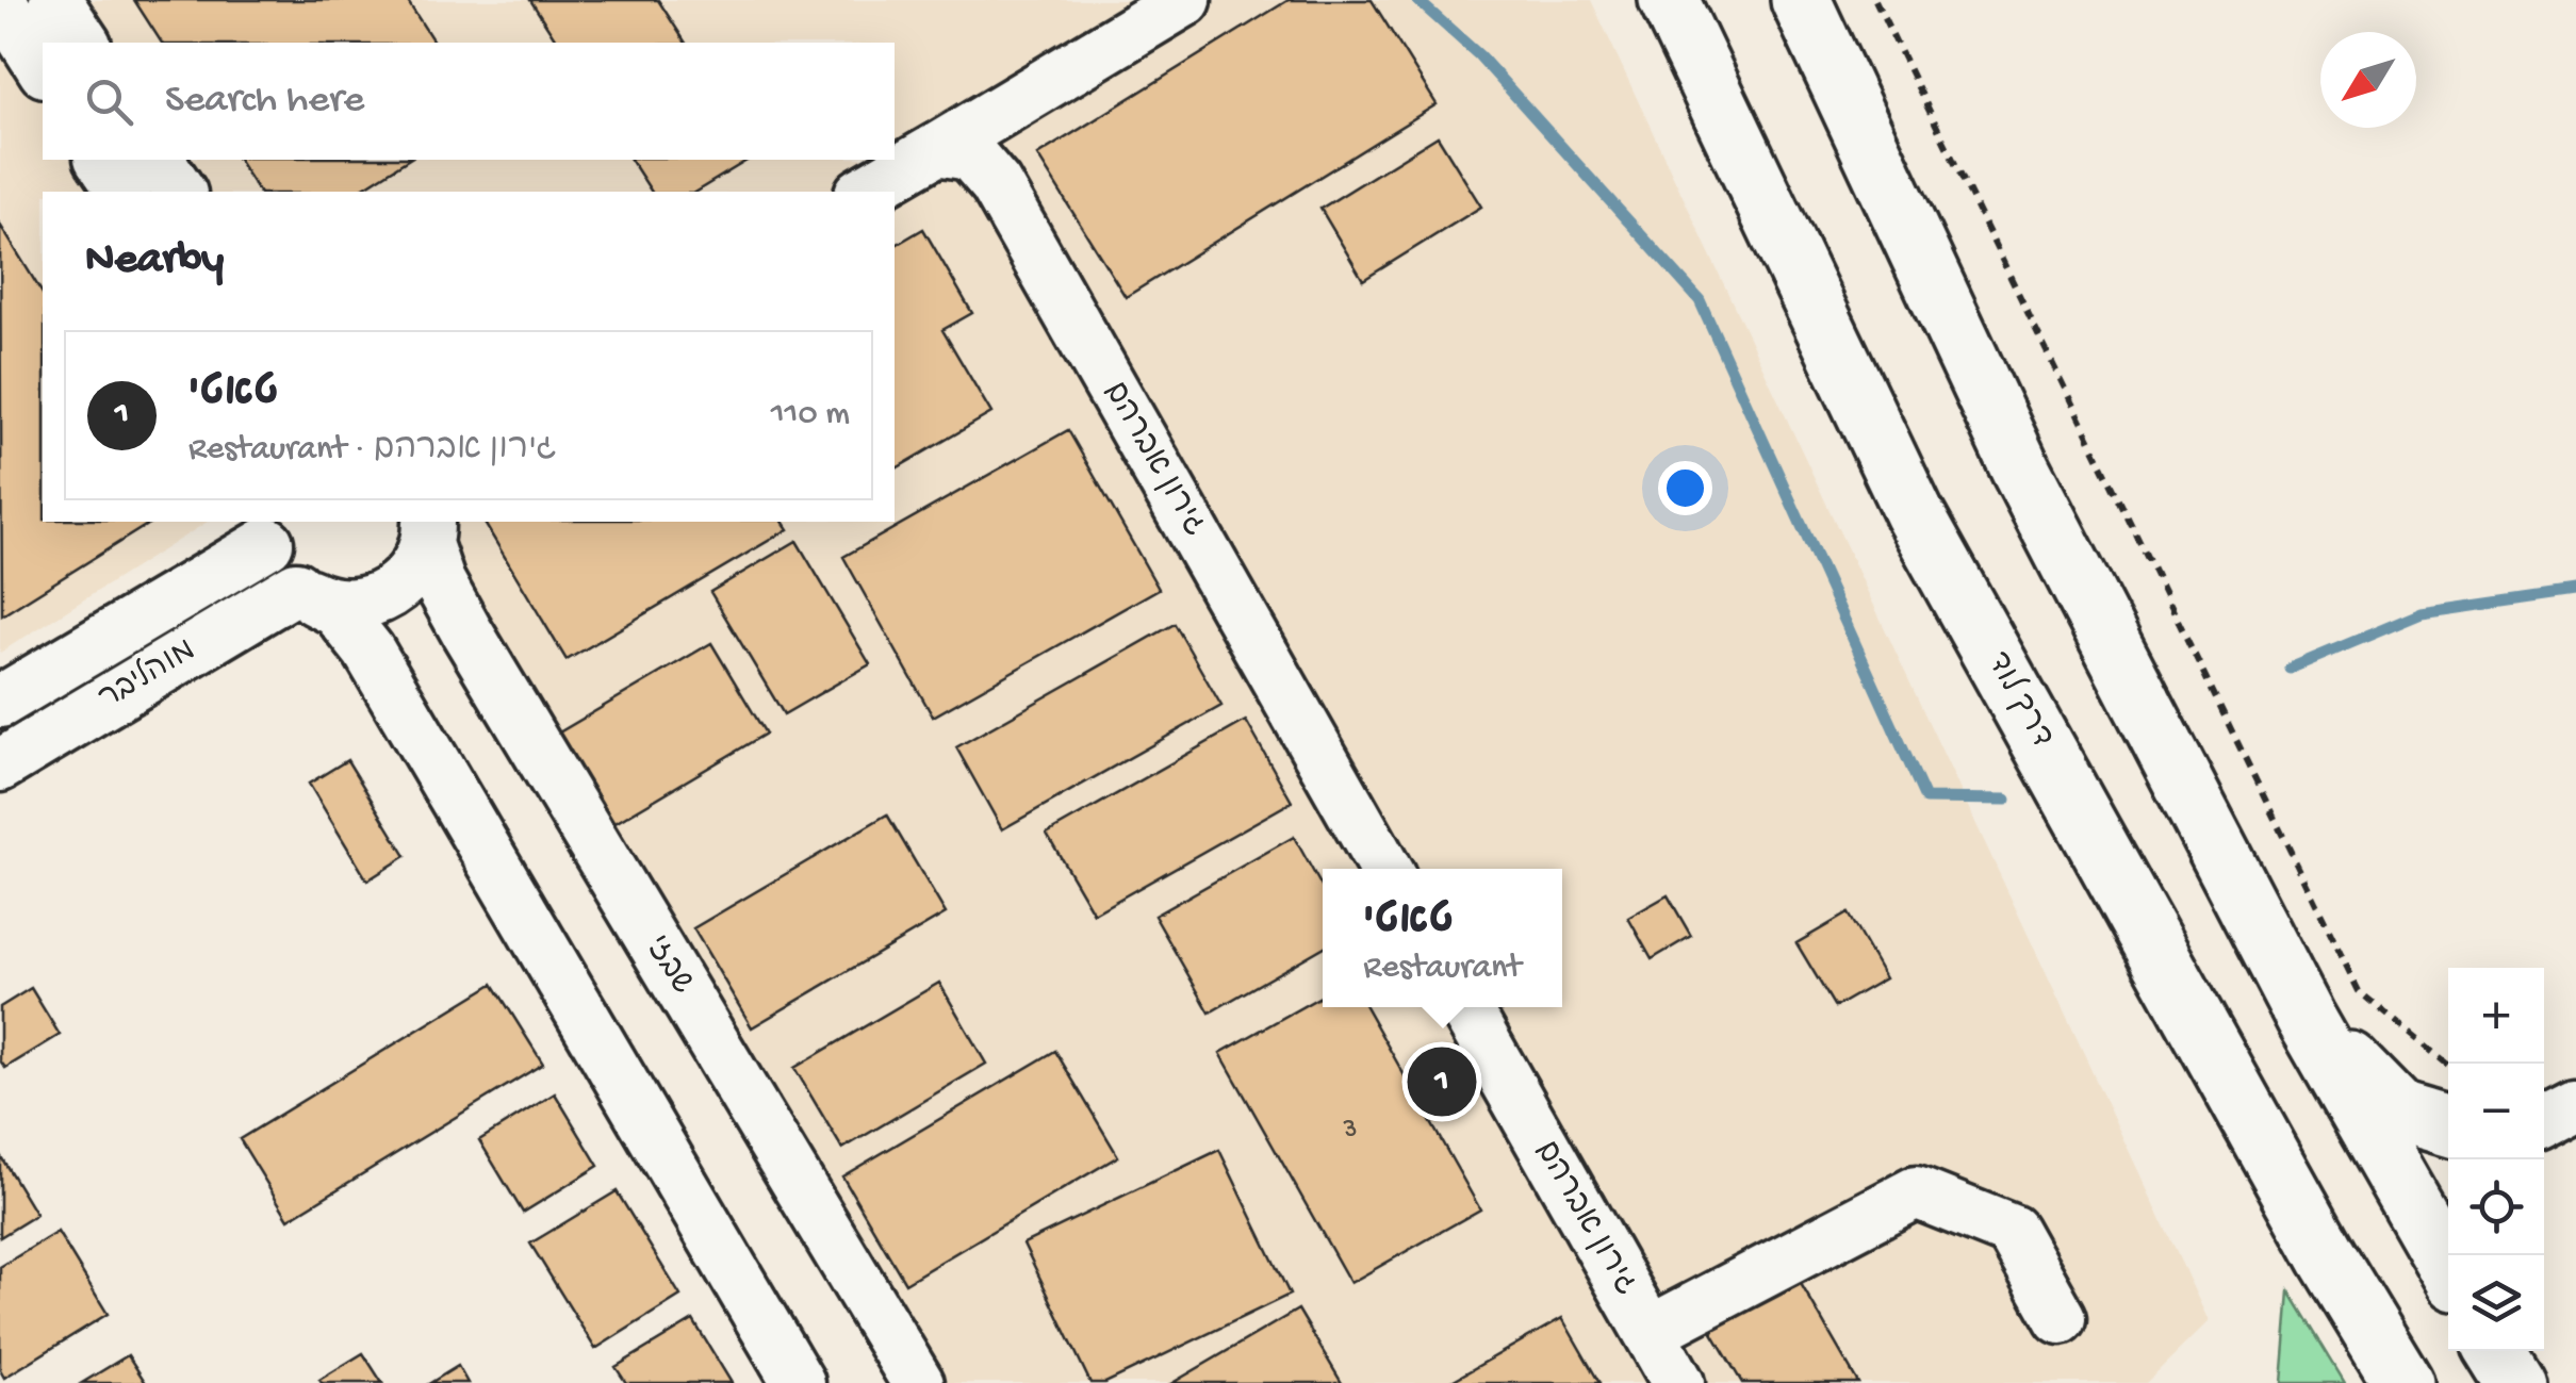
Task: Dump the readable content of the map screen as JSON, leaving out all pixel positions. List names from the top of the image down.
{
  "streets": {
    "main road": ["דרך לוד"],
    "street": ["גירון אברהם", "מוהליבר", "שבזי"]
  },
  "house_numbers": ["3"],
  "north": "bottom left",
  "page": {
    "search": "Search here",
    "heading": "Nearby",
    "list": [
      {
        "mark": "1",
        "name": "טאטי",
        "note": "Restaurant · גירון אברהם",
        "value": "110 m"
      }
    ],
    "popup": ["טאטי", "Restaurant"],
    "map_buttons": ["+", "−"],
    "pins": "1"
  }
}
